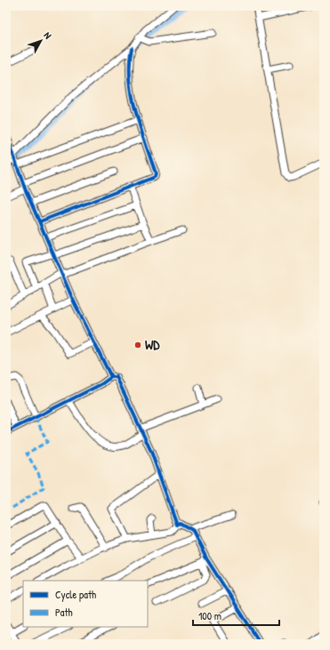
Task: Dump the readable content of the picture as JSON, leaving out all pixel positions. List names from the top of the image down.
{
  "places": ["WD"],
  "legend": ["Cycle path", "Path"],
  "scale_bar": "100 m",
  "north": "top right"
}
